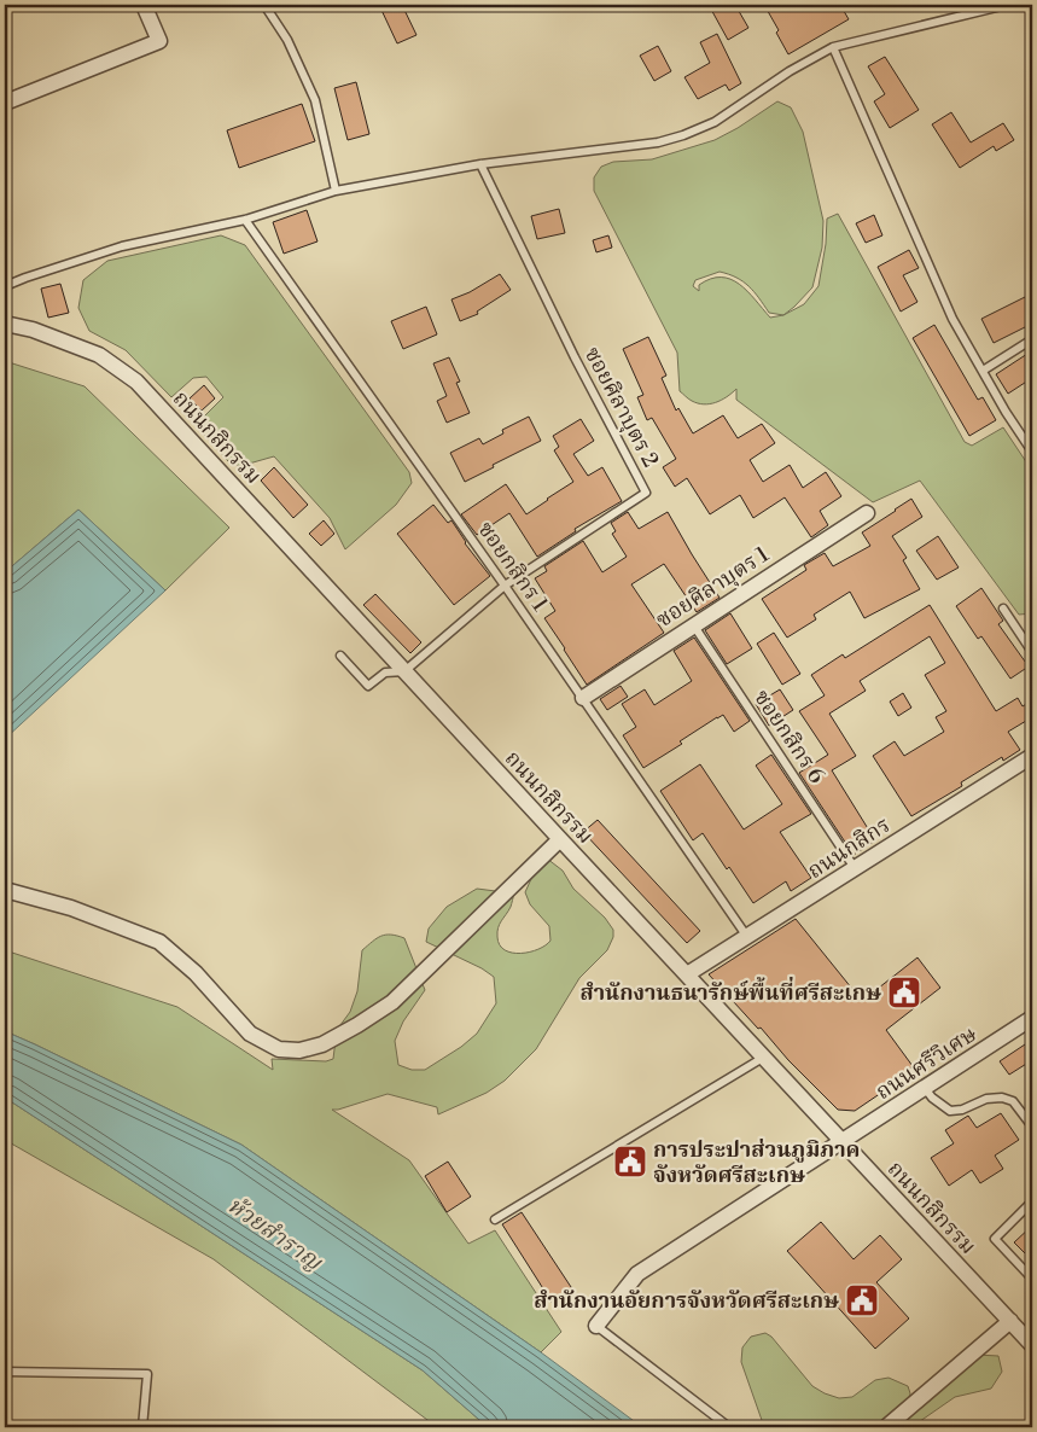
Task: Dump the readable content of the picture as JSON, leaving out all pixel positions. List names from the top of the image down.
{
  "streets": {
    "street": [
      "ถนนกสิกรรม",
      "ซอยศิลาบุตร 1",
      "ถนนกสิกร",
      "ถนนศรีวิเศษ"
    ],
    "lane": ["ซอยศิลาบุตร 2", "ซอยกสิกร 1", "ซอยกสิกร 6"]
  },
  "crossings": [
    ["ซอยศิลาบุตร 2", "ถนนกสิกรรม"],
    ["ซอยศิลาบุตร 2", "ซอยกสิกร 1"],
    ["ถนนกสิกรรม", "ถนนกสิกร"],
    ["ถนนกสิกรรม", "ถนนศรีวิเศษ"],
    ["ซอยกสิกร 1", "ซอยศิลาบุตร 1"],
    ["ซอยกสิกร 1", "ถนนกสิกร"],
    ["ซอยศิลาบุตร 1", "ซอยกสิกร 6"],
    ["ซอยกสิกร 6", "ถนนกสิกร"]
  ],
  "water": ["ห้วยสำราญ"],
  "places": {
    "public building": ["สำนักงานธนารักษ์พื้นที่ศรีสะเกษ", "การประปาส่วนภูมิภาค จังหวัดศรีสะเกษ", "สำนักงานอัยการจังหวัดศรีสะเกษ"]
  }
}
